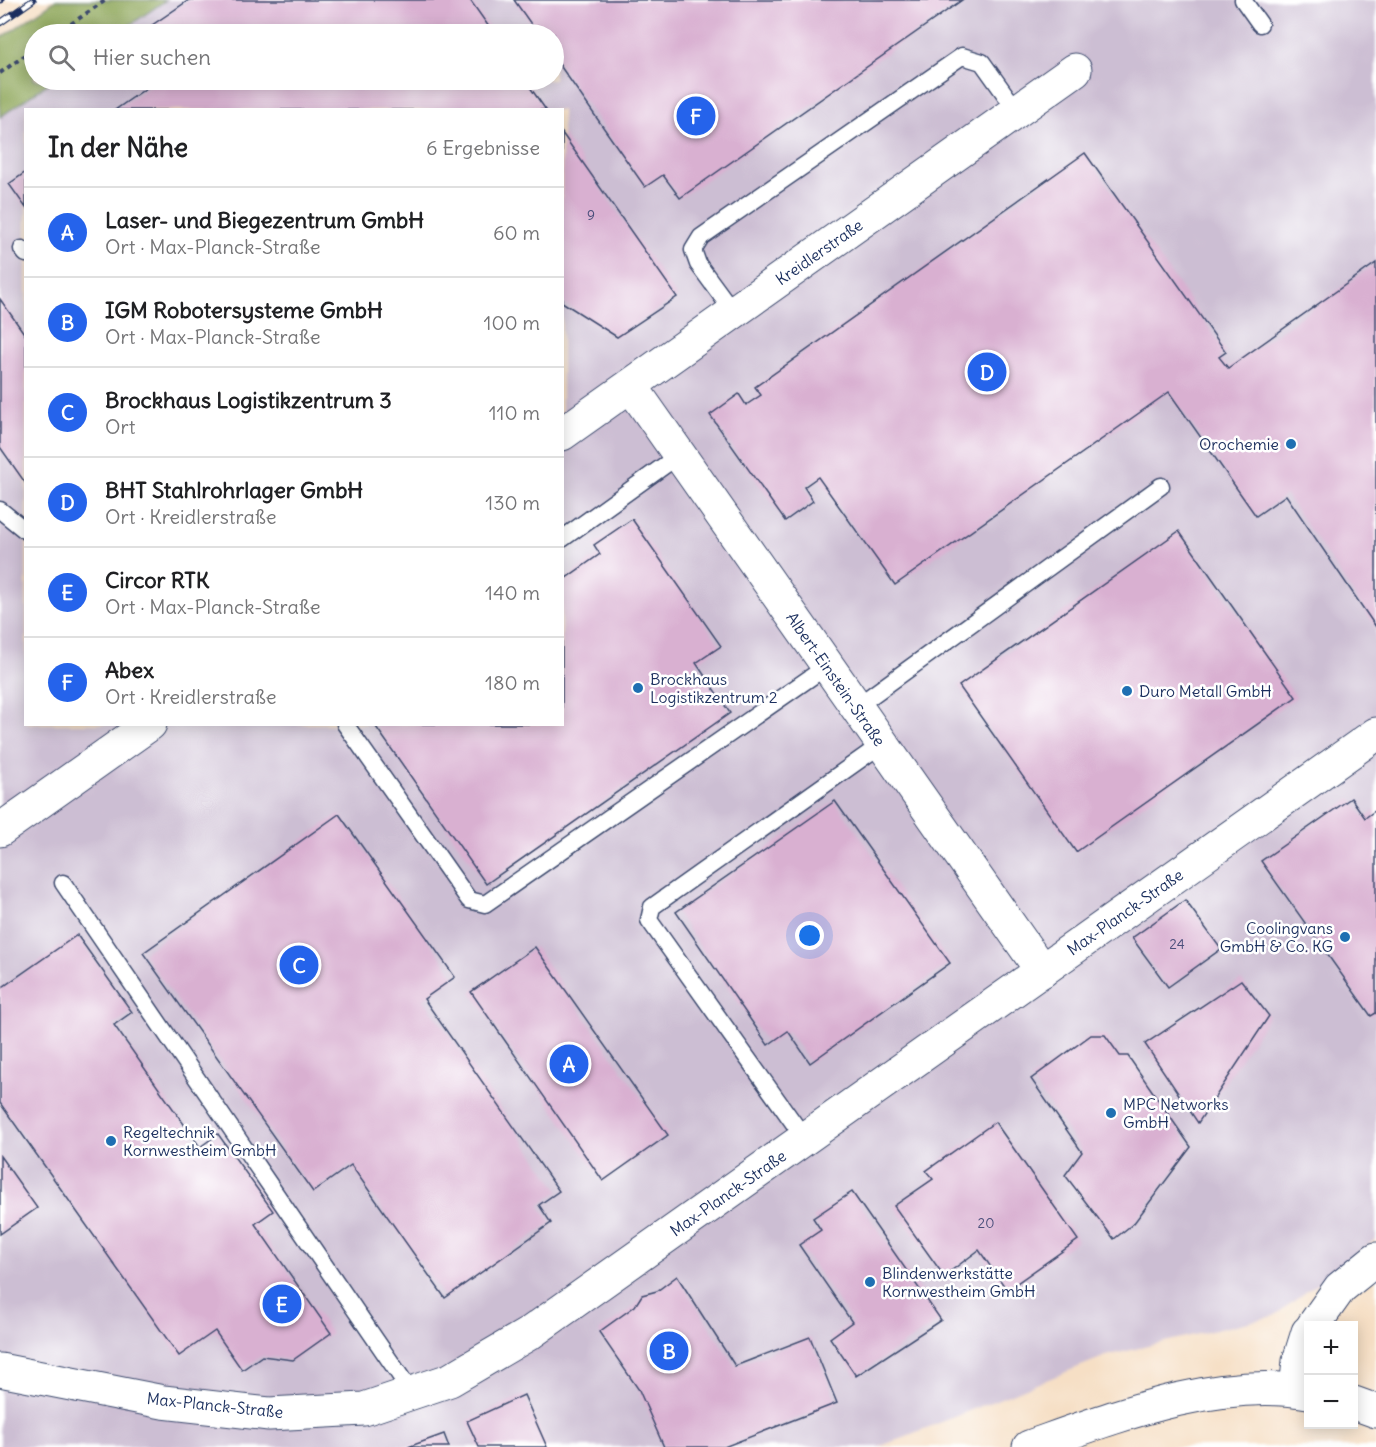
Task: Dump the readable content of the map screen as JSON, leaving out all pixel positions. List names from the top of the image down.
{
  "streets": {
    "street": ["Kreidlerstraße", "Albert-Einstein-Straße", "Max-Planck-Straße"]
  },
  "crossings": [
    ["Kreidlerstraße", "Albert-Einstein-Straße"],
    ["Albert-Einstein-Straße", "Max-Planck-Straße"]
  ],
  "places": [
    "Orochemie",
    "Brockhaus Logistikzentrum 2",
    "Duro Metall GmbH",
    "Coolingvans GmbH & Co. KG",
    "MPC Networks GmbH",
    "Regeltechnik Kornwestheim GmbH",
    "Blindenwerkstätte Kornwestheim GmbH"
  ],
  "house_numbers": ["9", "24", "20"],
  "page": {
    "search": "Hier suchen",
    "pins": [
      "F",
      "D",
      "C",
      "A",
      "E",
      "B"
    ],
    "heading": ["In der Nähe", "6 Ergebnisse"],
    "list": [
      {
        "mark": "A",
        "name": "Laser- und Biegezentrum GmbH",
        "note": "Ort · Max-Planck-Straße",
        "value": "60 m"
      },
      {
        "mark": "B",
        "name": "IGM Robotersysteme GmbH",
        "note": "Ort · Max-Planck-Straße",
        "value": "100 m"
      },
      {
        "mark": "C",
        "name": "Brockhaus Logistikzentrum 3",
        "note": "Ort",
        "value": "110 m"
      },
      {
        "mark": "D",
        "name": "BHT Stahlrohrlager GmbH",
        "note": "Ort · Kreidlerstraße",
        "value": "130 m"
      },
      {
        "mark": "E",
        "name": "Circor RTK",
        "note": "Ort · Max-Planck-Straße",
        "value": "140 m"
      },
      {
        "mark": "F",
        "name": "Abex",
        "note": "Ort · Kreidlerstraße",
        "value": "180 m"
      }
    ],
    "map_buttons": ["+", "−"]
  }
}
